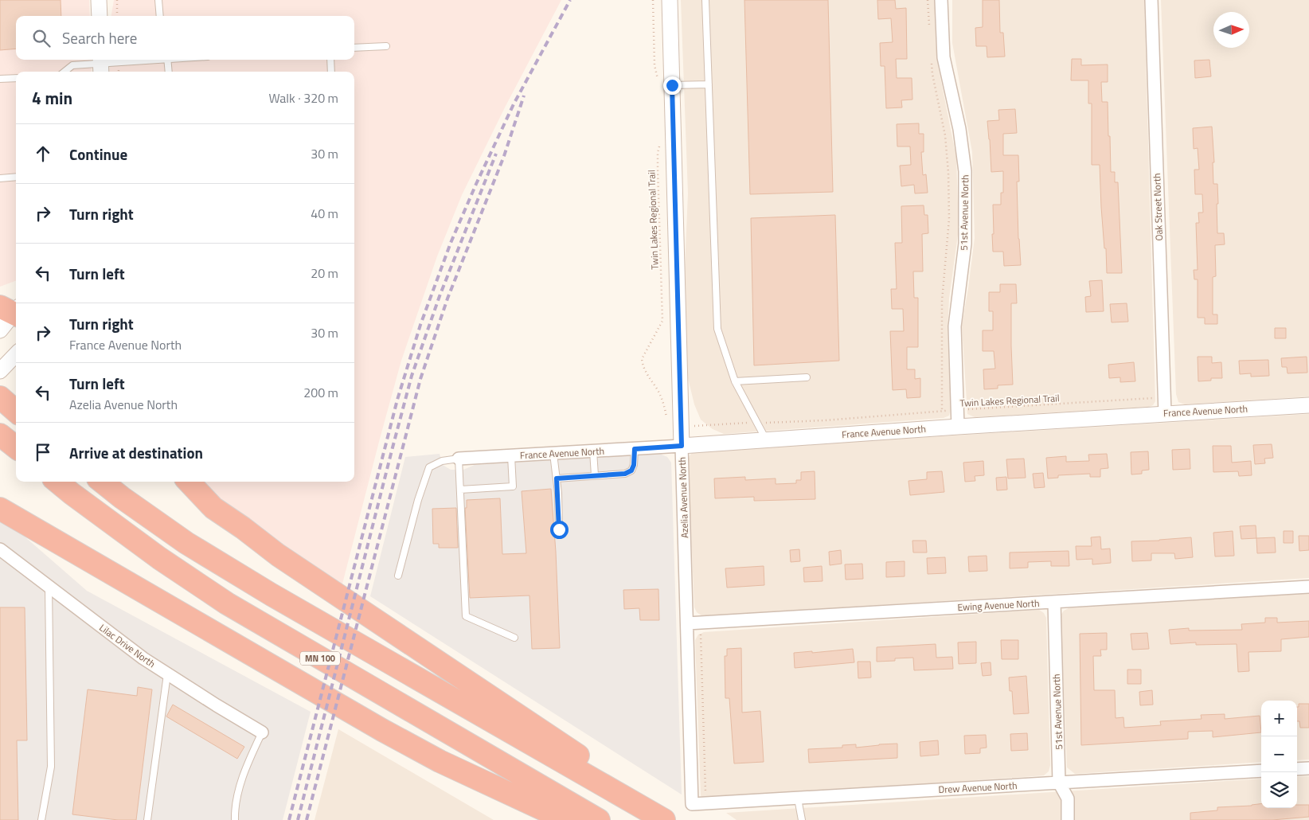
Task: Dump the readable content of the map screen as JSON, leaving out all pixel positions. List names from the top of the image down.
{
  "streets": {
    "highway": ["MN 100"],
    "street": [
      "Oak Street North",
      "51st Avenue North",
      "France Avenue North",
      "Azelia Avenue North",
      "Ewing Avenue North",
      "Lilac Drive North",
      "Drew Avenue North"
    ],
    "path": ["Twin Lakes Regional Trail"]
  },
  "crossings": [
    ["Oak Street North", "Twin Lakes Regional Trail"],
    ["Oak Street North", "France Avenue North"],
    ["51st Avenue North", "Twin Lakes Regional Trail"],
    ["51st Avenue North", "France Avenue North"],
    ["51st Avenue North", "Ewing Avenue North"],
    ["51st Avenue North", "Drew Avenue North"],
    ["France Avenue North", "Azelia Avenue North"],
    ["Azelia Avenue North", "Ewing Avenue North"],
    ["Azelia Avenue North", "Drew Avenue North"]
  ],
  "north": "right",
  "page": {
    "search": "Search here",
    "heading": ["4 min", "Walk · 320 m"],
    "list": [
      ["Continue", "30 m"],
      ["Turn right", "40 m"],
      ["Turn left", "20 m"],
      ["Turn right", "France Avenue North", "30 m"],
      ["Turn left", "Azelia Avenue North", "200 m"],
      "Arrive at destination"
    ],
    "map_buttons": ["+", "−"]
  }
}
